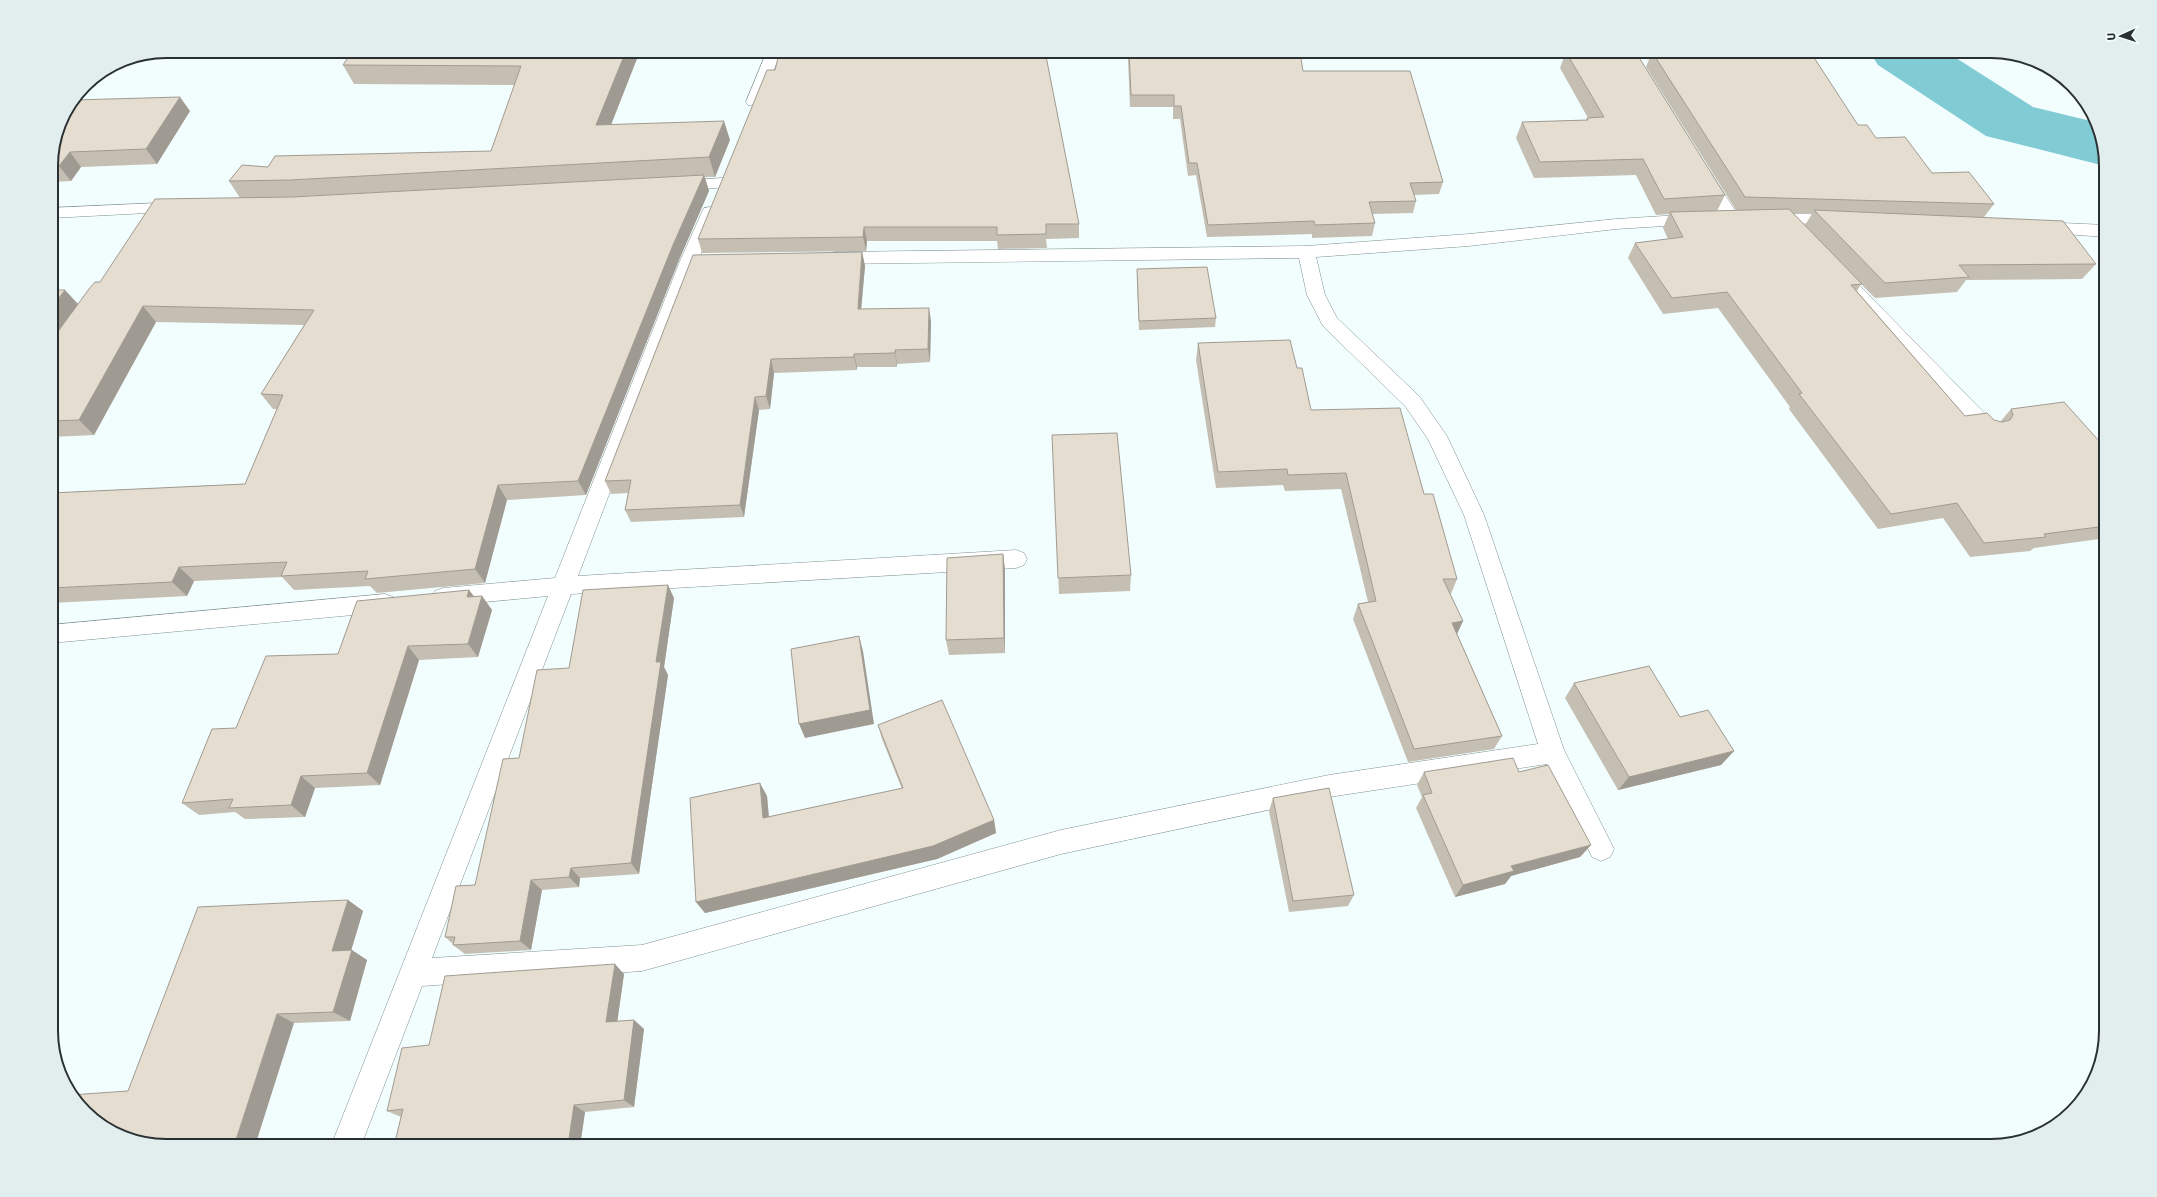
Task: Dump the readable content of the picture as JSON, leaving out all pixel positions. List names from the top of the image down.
{
  "north": "left"
}
